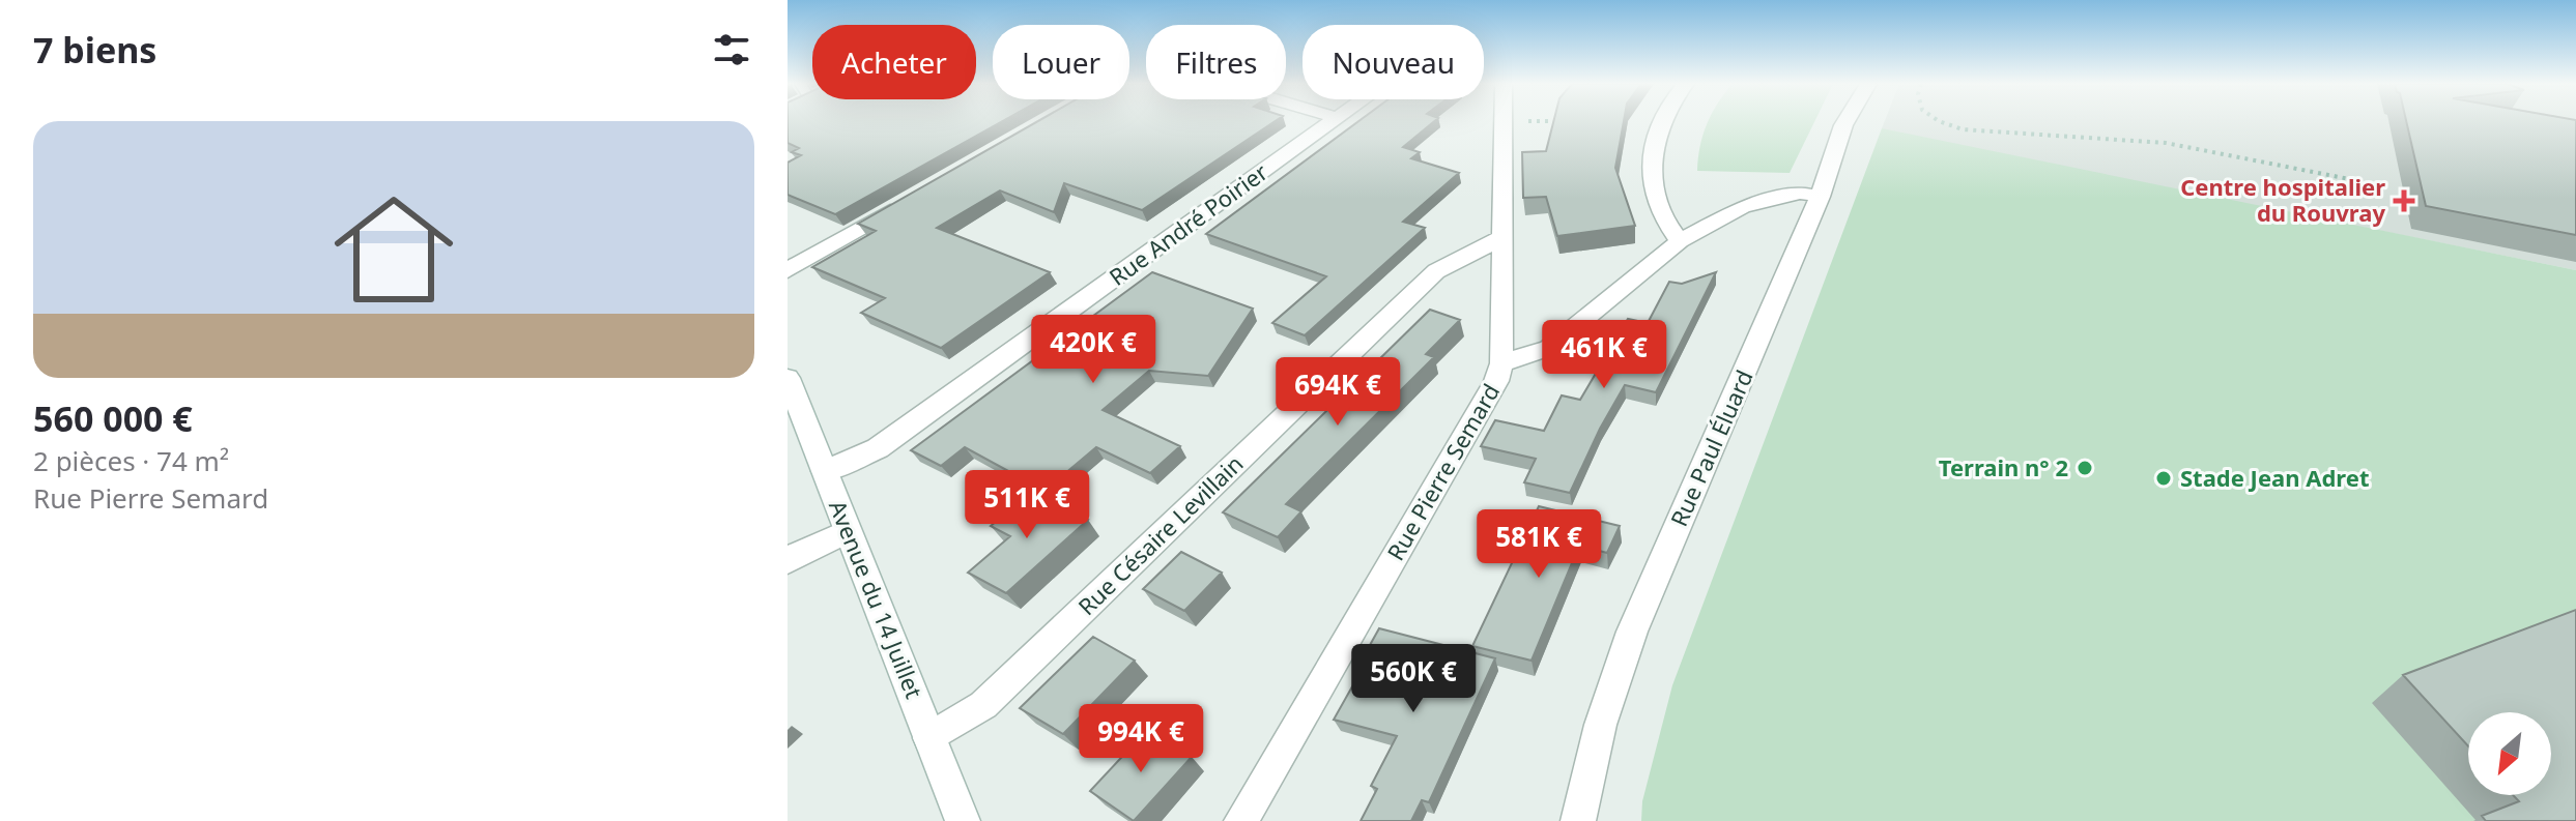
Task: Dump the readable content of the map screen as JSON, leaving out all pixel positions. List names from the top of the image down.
{
  "streets": {
    "street": [
      "Rue André Poirier",
      "Rue Paul Éluard",
      "Rue Pierre Semard",
      "Rue Césaire Levillain",
      "Avenue du 14 Juillet"
    ]
  },
  "crossings": [
    ["Rue André Poirier", "Avenue du 14 Juillet"],
    ["Rue Pierre Semard", "Rue Césaire Levillain"],
    ["Rue Césaire Levillain", "Avenue du 14 Juillet"]
  ],
  "places": {
    "health": ["Centre hospitalier du Rouvray"],
    "other": ["Terrain n° 2", "Stade Jean Adret"]
  },
  "north": "bottom left",
  "page": {
    "heading": "7 biens",
    "chip": [
      "Acheter",
      "Louer",
      "Filtres",
      "Nouveau"
    ],
    "list": [
      {
        "name": "560 000 €",
        "note": "2 pièces · 74 m² · Rue Pierre Semard"
      }
    ],
    "price": [
      "420K €",
      "461K €",
      "694K €",
      "511K €",
      "581K €",
      "560K €",
      "994K €"
    ]
  }
}
